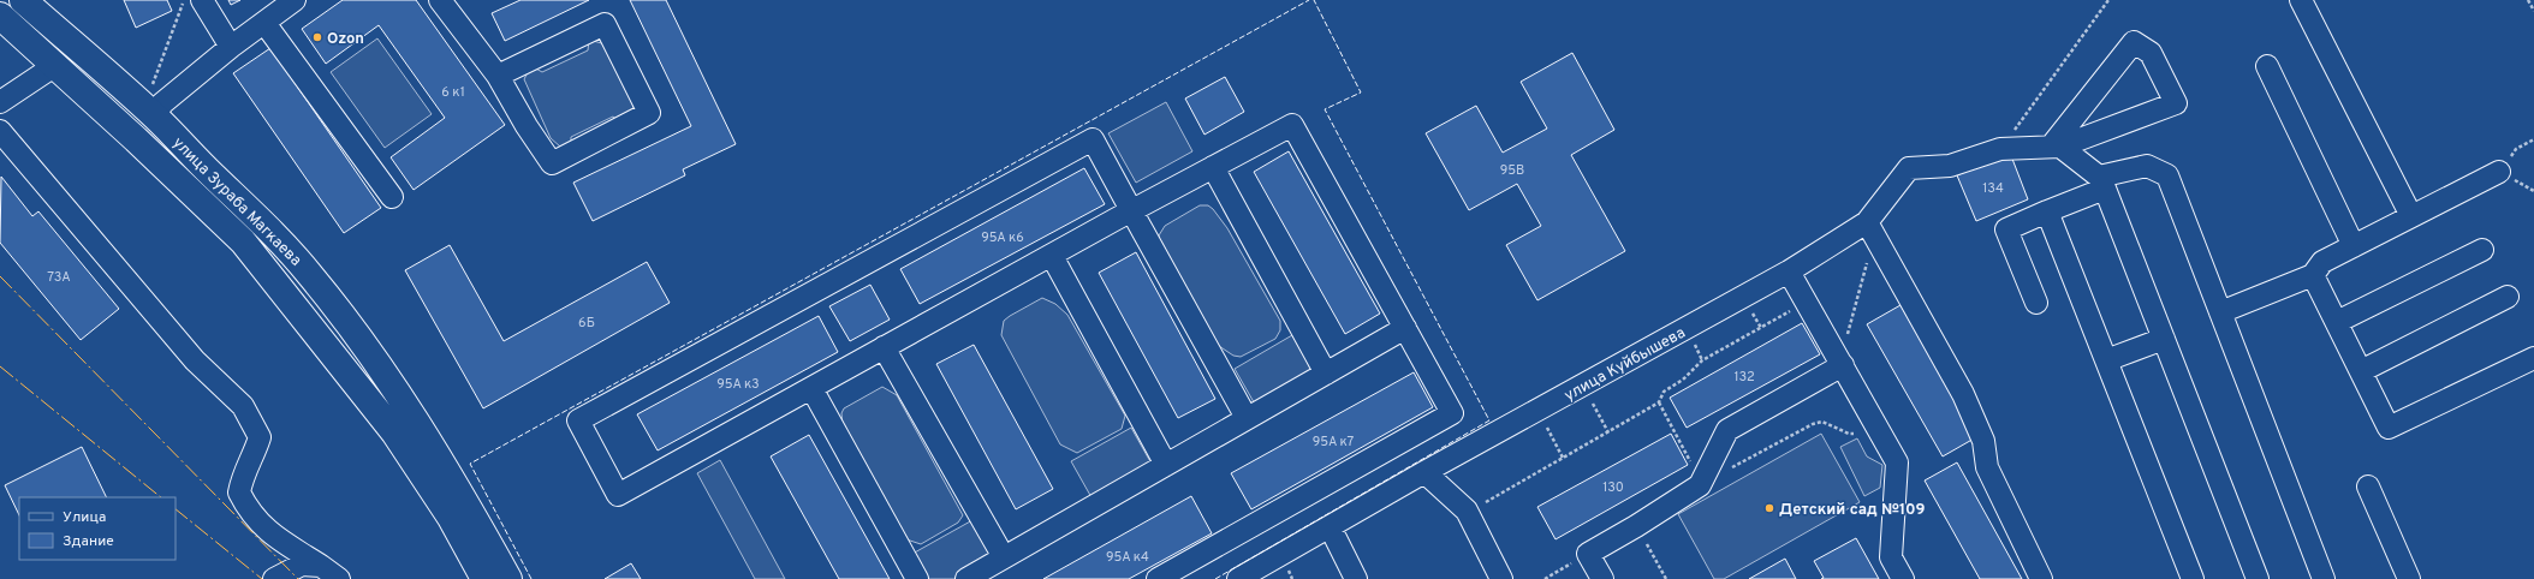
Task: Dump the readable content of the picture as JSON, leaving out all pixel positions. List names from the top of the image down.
{
  "streets": {
    "main road": ["улица Зураба Магкаева"],
    "street": ["улица Куйбышева"]
  },
  "places": ["Ozon", "Детский сад №109"],
  "house_numbers": [
    "6 к1",
    "95В",
    "134",
    "95А к6",
    "73А",
    "6Б",
    "132",
    "95А к3",
    "95А к7",
    "130",
    "95А к4"
  ],
  "legend": ["Улица", "Здание"]
}
